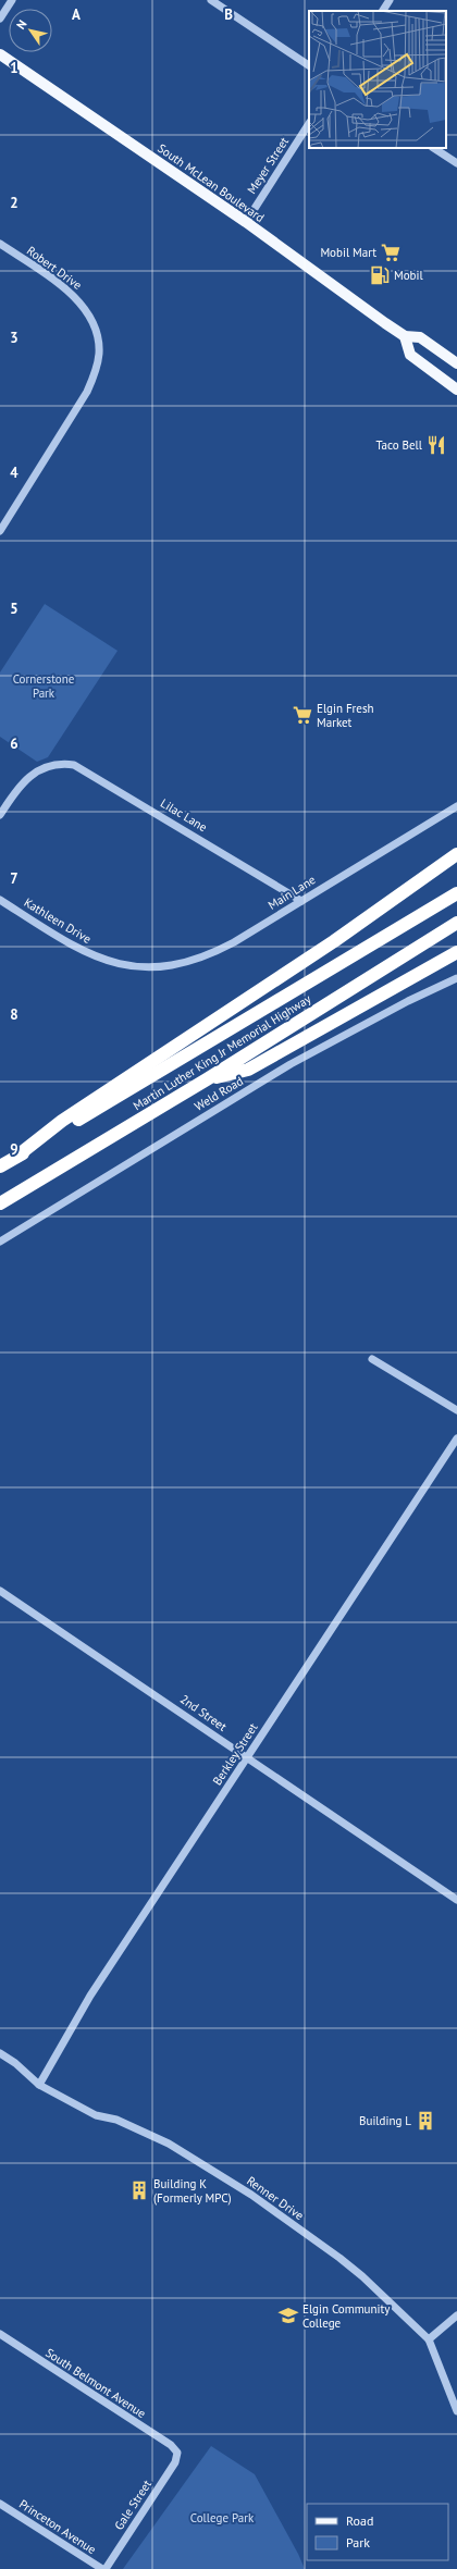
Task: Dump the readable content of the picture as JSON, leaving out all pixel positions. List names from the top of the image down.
{
  "streets": {
    "highway": ["Martin Luther King Jr Memorial Highway"],
    "main road": ["South McLean Boulevard"],
    "street": [
      "Meyer Street",
      "Robert Drive",
      "Lilac Lane",
      "Main Lane",
      "Kathleen Drive",
      "Weld Road",
      "2nd Street",
      "Berkley Street",
      "Renner Drive",
      "South Belmont Avenue",
      "Gale Street",
      "Princeton Avenue"
    ]
  },
  "crossings": [
    ["Meyer Street", "South McLean Boulevard"],
    ["Lilac Lane", "Main Lane"],
    ["Main Lane", "Kathleen Drive"],
    ["2nd Street", "Berkley Street"],
    ["Berkley Street", "Renner Drive"],
    ["South Belmont Avenue", "Gale Street"]
  ],
  "parks": ["Cornerstone Park", "College Park"],
  "places": {
    "supermarket": ["Mobil Mart", "Elgin Fresh Market"],
    "fuel station": ["Mobil"],
    "restaurant": ["Taco Bell"],
    "building": ["Building L", "Building K (Formerly MPC)"],
    "school or university": ["Elgin Community College"]
  },
  "legend": ["Road", "Park"],
  "north": "top left",
  "grid": {
    "columns": ["A", "B"],
    "rows": [
      "1",
      "2",
      "3",
      "4",
      "5",
      "6",
      "7",
      "8",
      "9"
    ]
  }
}
